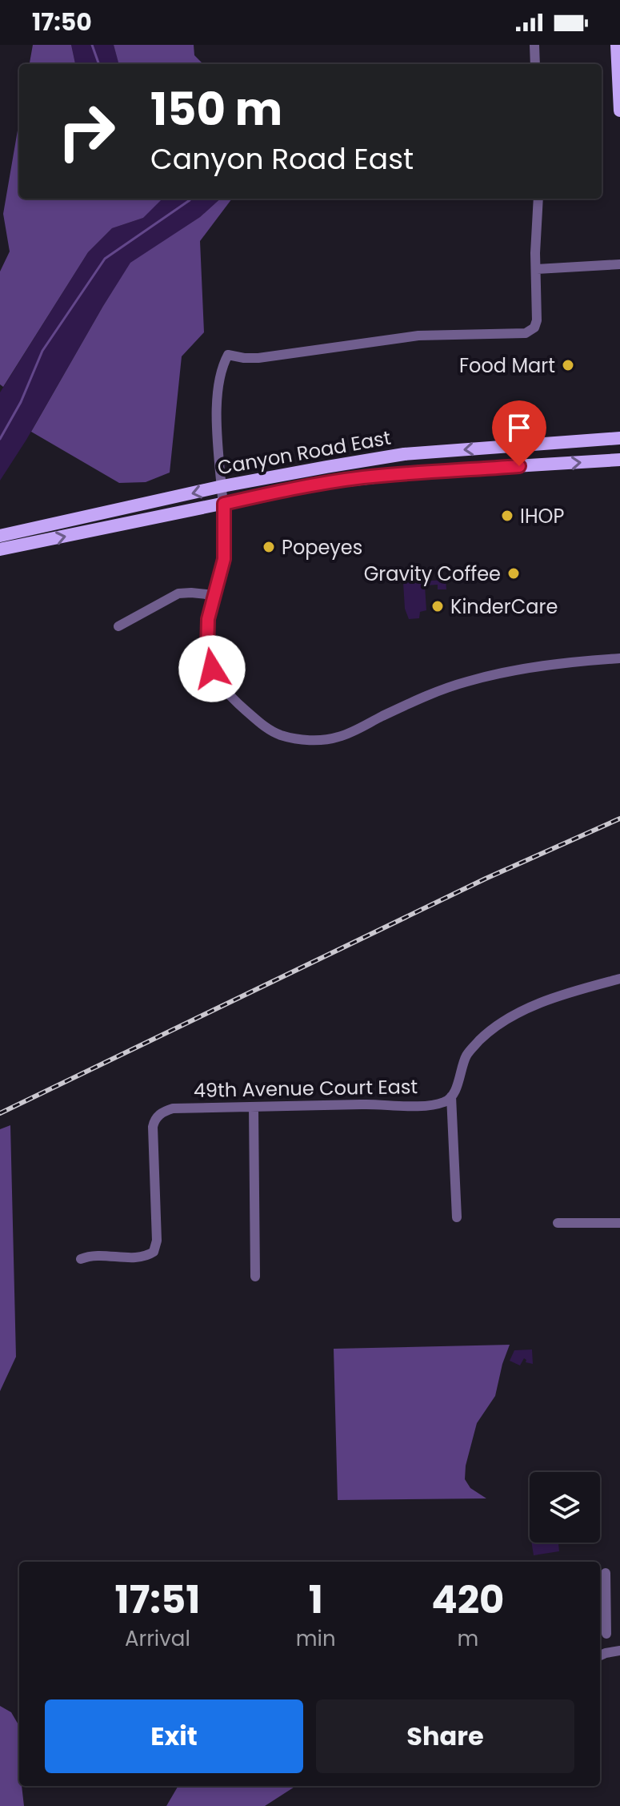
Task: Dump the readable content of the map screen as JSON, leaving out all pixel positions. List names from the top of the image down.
{
  "streets": {
    "main road": ["Canyon Road East"],
    "street": ["49th Avenue Court East"]
  },
  "places": [
    "Food Mart",
    "IHOP",
    "Popeyes",
    "Gravity Coffee",
    "KinderCare"
  ],
  "page": {
    "status": "17:50",
    "turn": ["150 m", "Canyon Road East"],
    "eta": [
      "17:51",
      "Arrival",
      "1",
      "min",
      "420",
      "m"
    ],
    "buttons": ["Exit", "Share"]
  }
}
